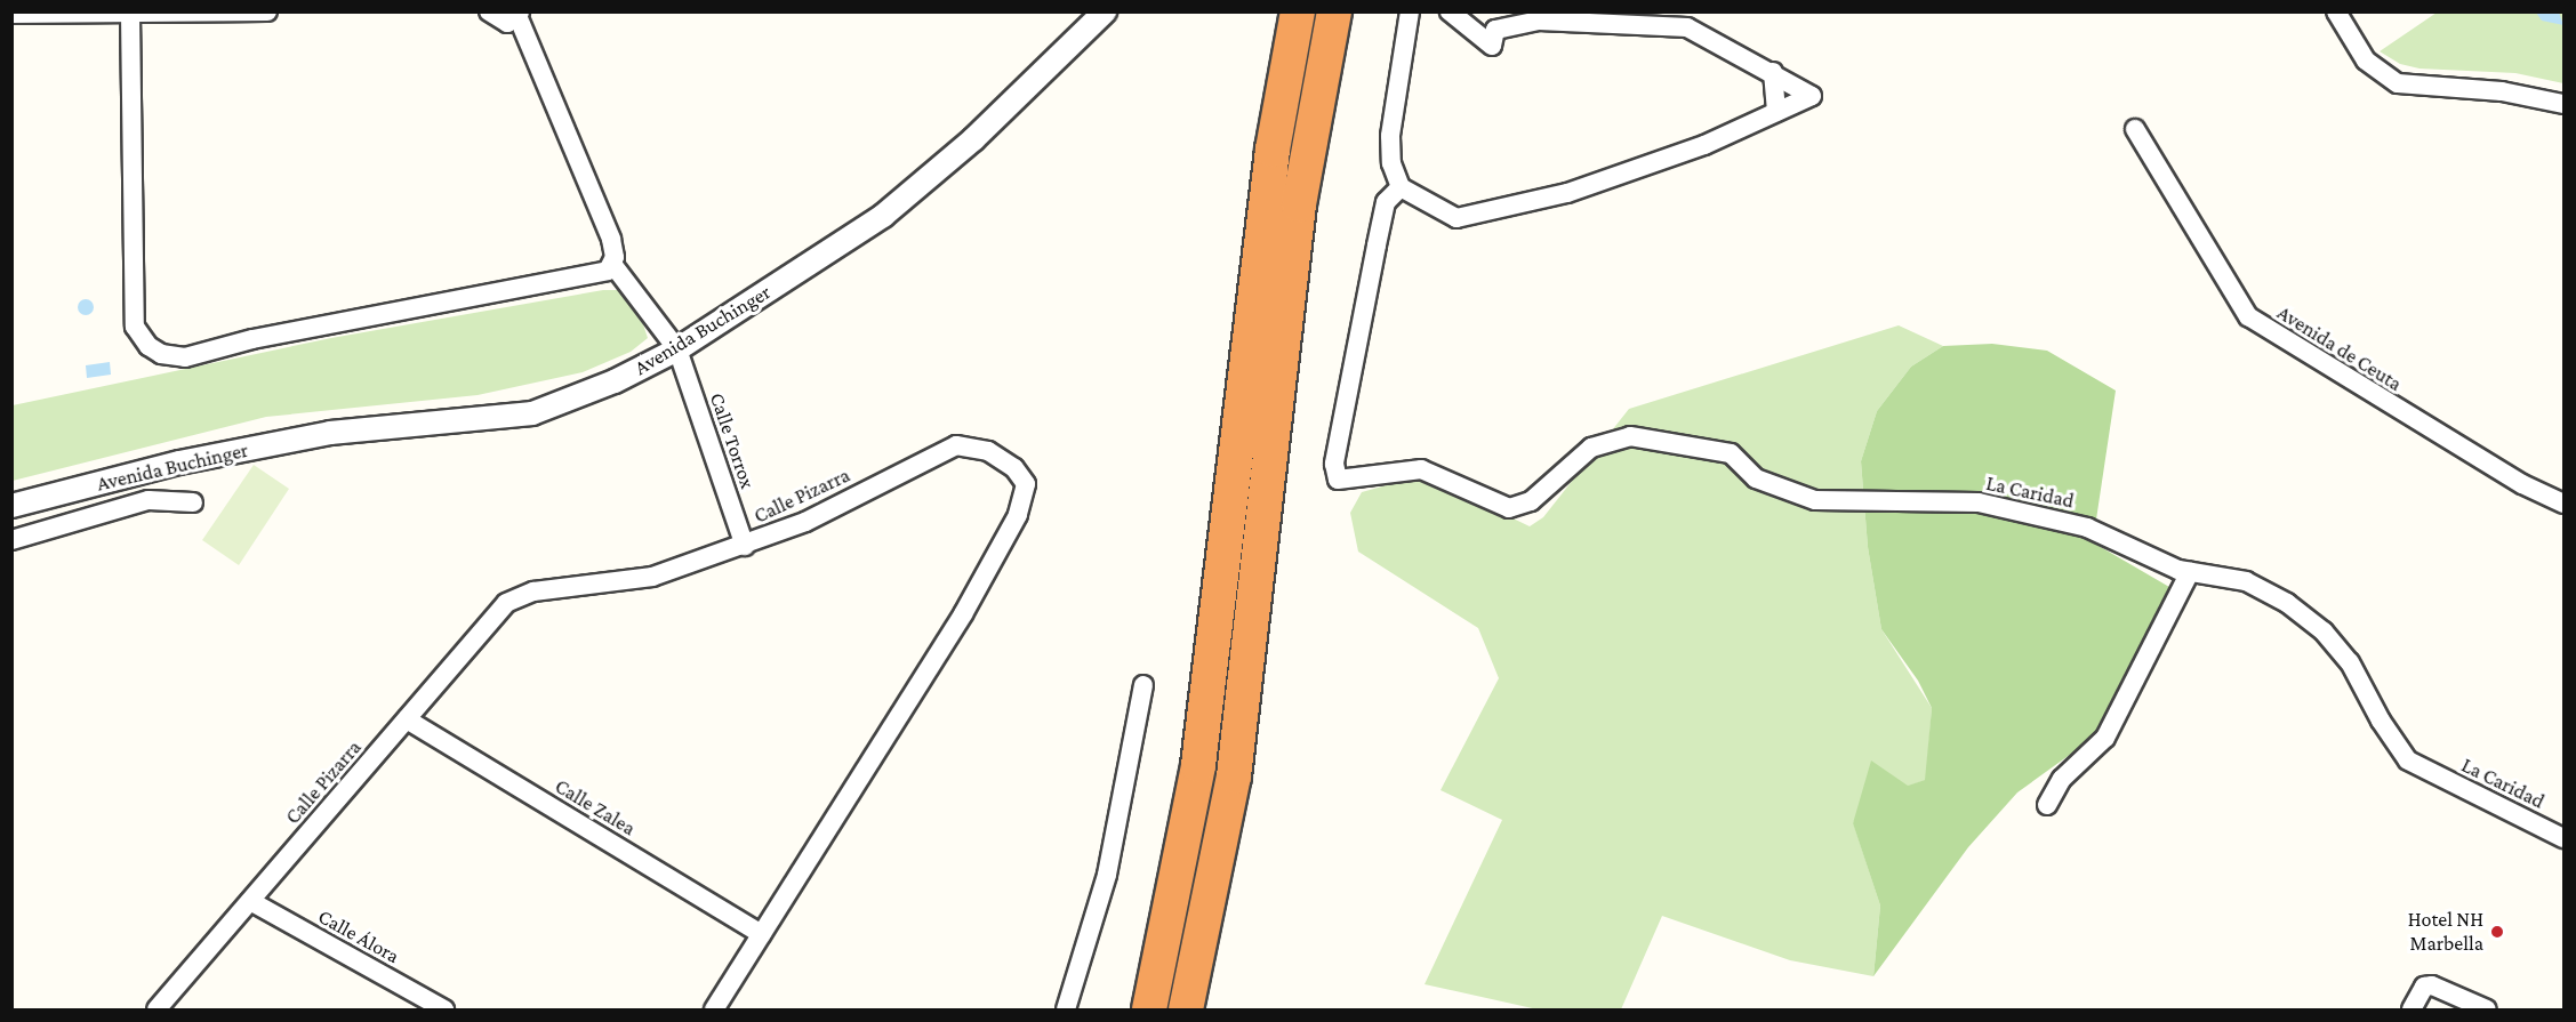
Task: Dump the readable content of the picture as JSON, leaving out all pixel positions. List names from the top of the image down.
{
  "streets": {
    "street": [
      "Avenida Buchinger",
      "Avenida de Ceuta",
      "Calle Torrox",
      "La Caridad",
      "Calle Pizarra",
      "Calle Zalea",
      "Calle Álora"
    ]
  },
  "crossings": [
    ["Avenida Buchinger", "Calle Torrox"],
    ["Calle Torrox", "Calle Pizarra"],
    ["Calle Pizarra", "Calle Zalea"],
    ["Calle Pizarra", "Calle Álora"]
  ],
  "places": ["Hotel NH Marbella"]
}
